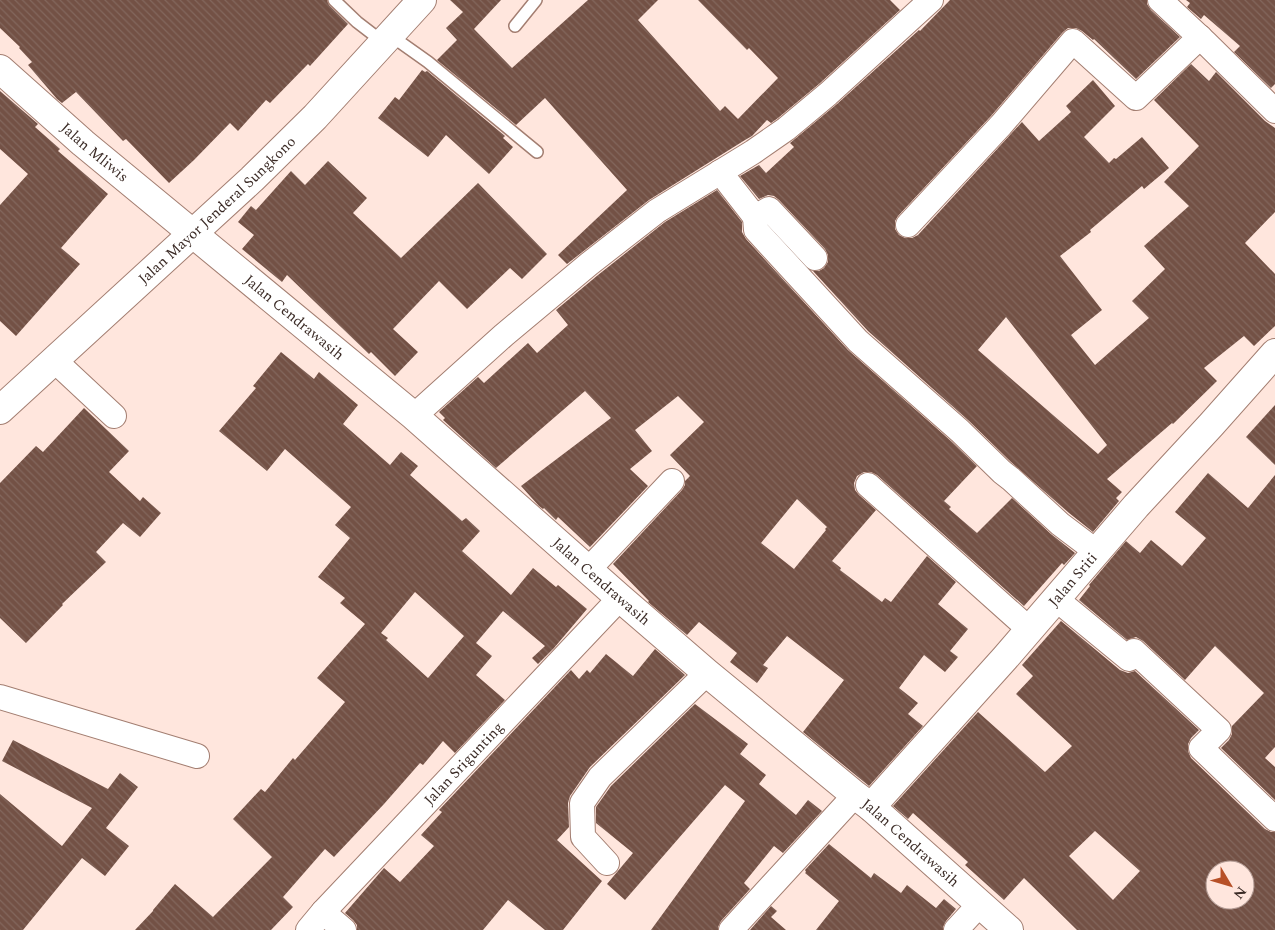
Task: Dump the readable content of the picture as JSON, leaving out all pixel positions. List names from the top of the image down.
{
  "streets": {
    "main road": [
      "Jalan Mliwis",
      "Jalan Mayor Jenderal Sungkono",
      "Jalan Cendrawasih",
      "Jalan Sriti"
    ],
    "street": ["Jalan Srigunting"]
  },
  "crossings": [
    ["Jalan Mliwis", "Jalan Mayor Jenderal Sungkono"],
    ["Jalan Mliwis", "Jalan Cendrawasih"],
    ["Jalan Mayor Jenderal Sungkono", "Jalan Cendrawasih"],
    ["Jalan Cendrawasih", "Jalan Sriti"],
    ["Jalan Cendrawasih", "Jalan Srigunting"]
  ],
  "north": "bottom right"
}
